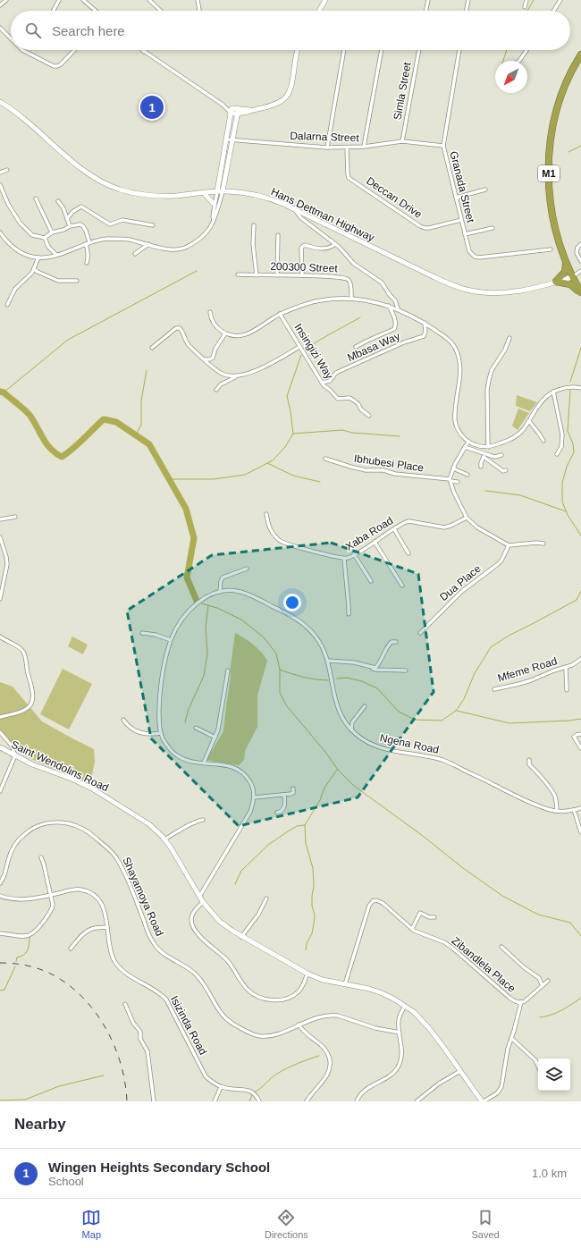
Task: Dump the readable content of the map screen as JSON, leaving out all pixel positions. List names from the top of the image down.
{
  "streets": {
    "highway": ["M1"],
    "street": [
      "Simla Street",
      "Dalarna Street",
      "Granada Street",
      "Deccan Drive",
      "Hans Dettman Highway",
      "200300 Street",
      "Mbasa Way",
      "Insingizi Way",
      "Ibhubesi Place",
      "Xaba Road",
      "Dua Place",
      "Mfeme Road",
      "Ngena Road",
      "Saint Wendolins Road",
      "Shayamoya Road",
      "Zibandlela Place",
      "Isizinda Road"
    ]
  },
  "crossings": [
    ["Simla Street", "Dalarna Street"],
    ["Dalarna Street", "Granada Street"],
    ["Dalarna Street", "Deccan Drive"],
    ["M1", "Hans Dettman Highway"],
    ["Granada Street", "Deccan Drive"],
    ["Mbasa Way", "Insingizi Way"],
    ["Saint Wendolins Road", "Zibandlela Place"]
  ],
  "north": "bottom left",
  "page": {
    "search": "Search here",
    "pins": "1",
    "heading": "Nearby",
    "list": [
      {
        "mark": "1",
        "name": "Wingen Heights Secondary School",
        "note": "School",
        "value": "1.0 km"
      }
    ],
    "nav": ["Map", "Directions", "Saved"]
  }
}
